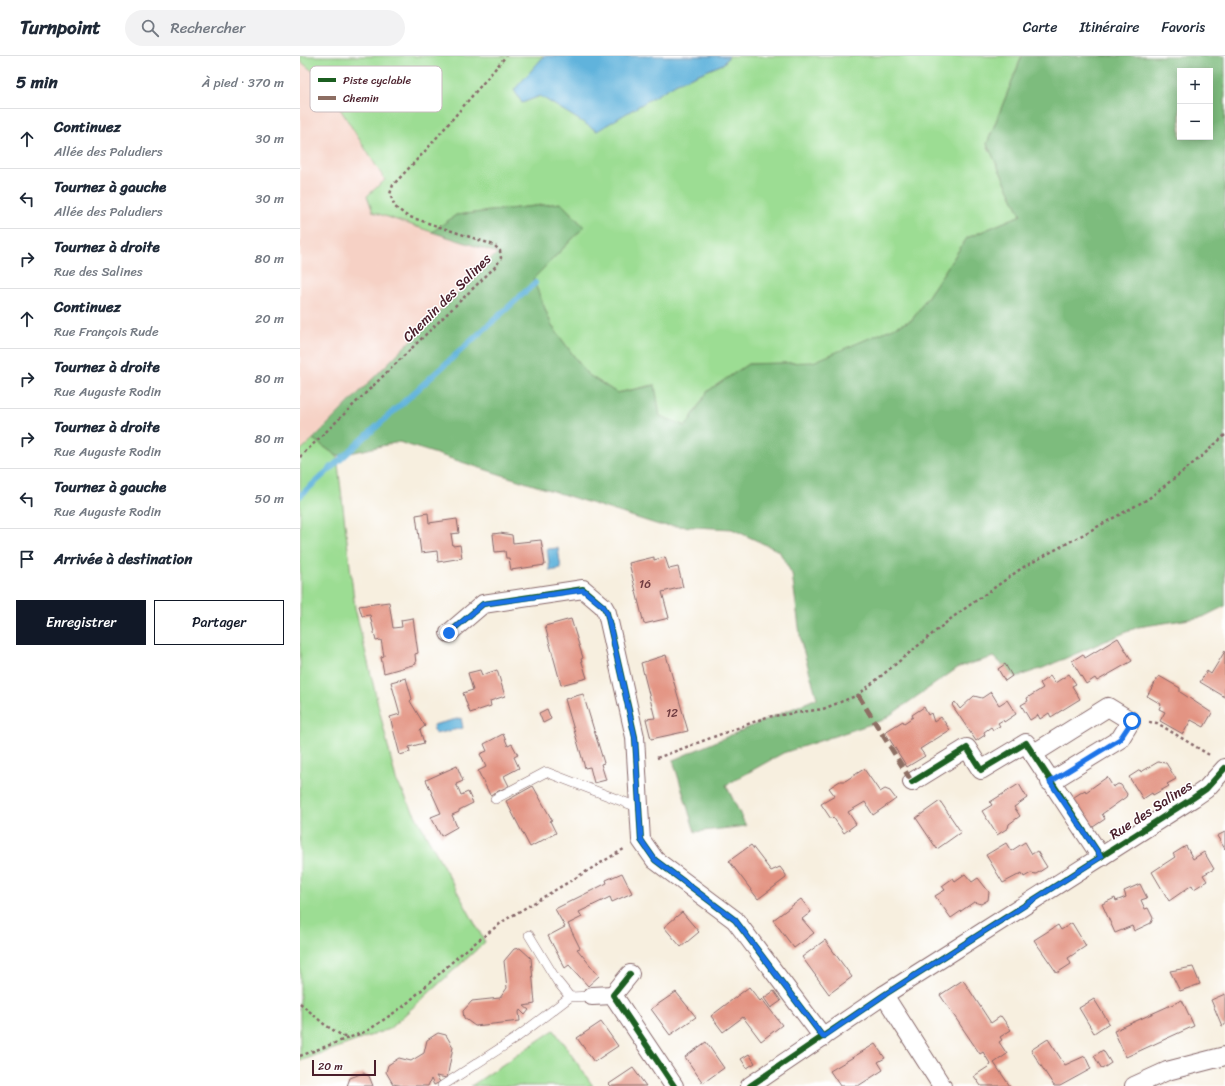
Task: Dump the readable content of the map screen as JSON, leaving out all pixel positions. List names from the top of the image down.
{
  "streets": {
    "street": ["Rue des Salines"],
    "path": ["Chemin des Salines"]
  },
  "house_numbers": ["16", "12"],
  "legend": ["Piste cyclable", "Chemin"],
  "scale_bar": "20 m",
  "page": {
    "header": "Turnpoint",
    "search": "Rechercher",
    "nav": ["Carte", "Itinéraire", "Favoris"],
    "heading": ["5 min", "À pied · 370 m"],
    "map_buttons": ["+", "−"],
    "list": [
      ["Continuez", "Allée des Paludiers", "30 m"],
      ["Tournez à gauche", "Allée des Paludiers", "30 m"],
      ["Tournez à droite", "Rue des Salines", "80 m"],
      ["Continuez", "Rue François Rude", "20 m"],
      ["Tournez à droite", "Rue Auguste Rodin", "80 m"],
      ["Tournez à droite", "Rue Auguste Rodin", "80 m"],
      ["Tournez à gauche", "Rue Auguste Rodin", "50 m"],
      "Arrivée à destination"
    ],
    "buttons": ["Enregistrer", "Partager"],
    "scale": "20 m"
  }
}
